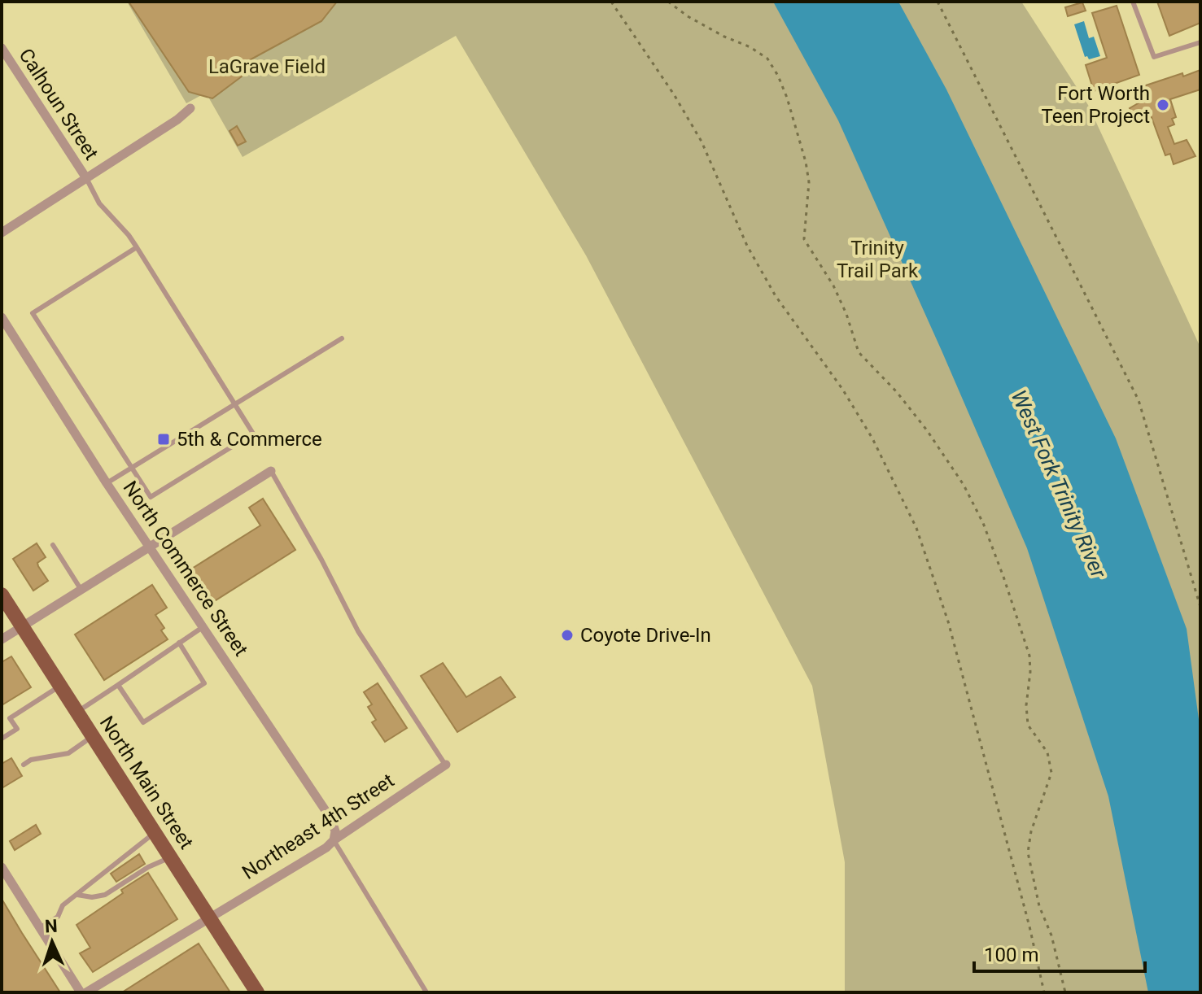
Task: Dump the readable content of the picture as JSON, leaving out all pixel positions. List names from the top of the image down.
{
  "streets": {
    "main road": ["North Main Street"],
    "street": ["Calhoun Street", "North Commerce Street", "Northeast 4th Street"]
  },
  "crossings": [
    ["North Commerce Street", "Northeast 4th Street"],
    ["North Main Street", "Northeast 4th Street"]
  ],
  "water": ["West Fork Trinity River"],
  "parks": ["LaGrave Field", "Trinity Trail Park"],
  "places": {
    "other": ["Fort Worth Teen Project", "Coyote Drive-In"],
    "transit": ["5th & Commerce"]
  },
  "scale_bar": "100 m",
  "north": "top"
}
